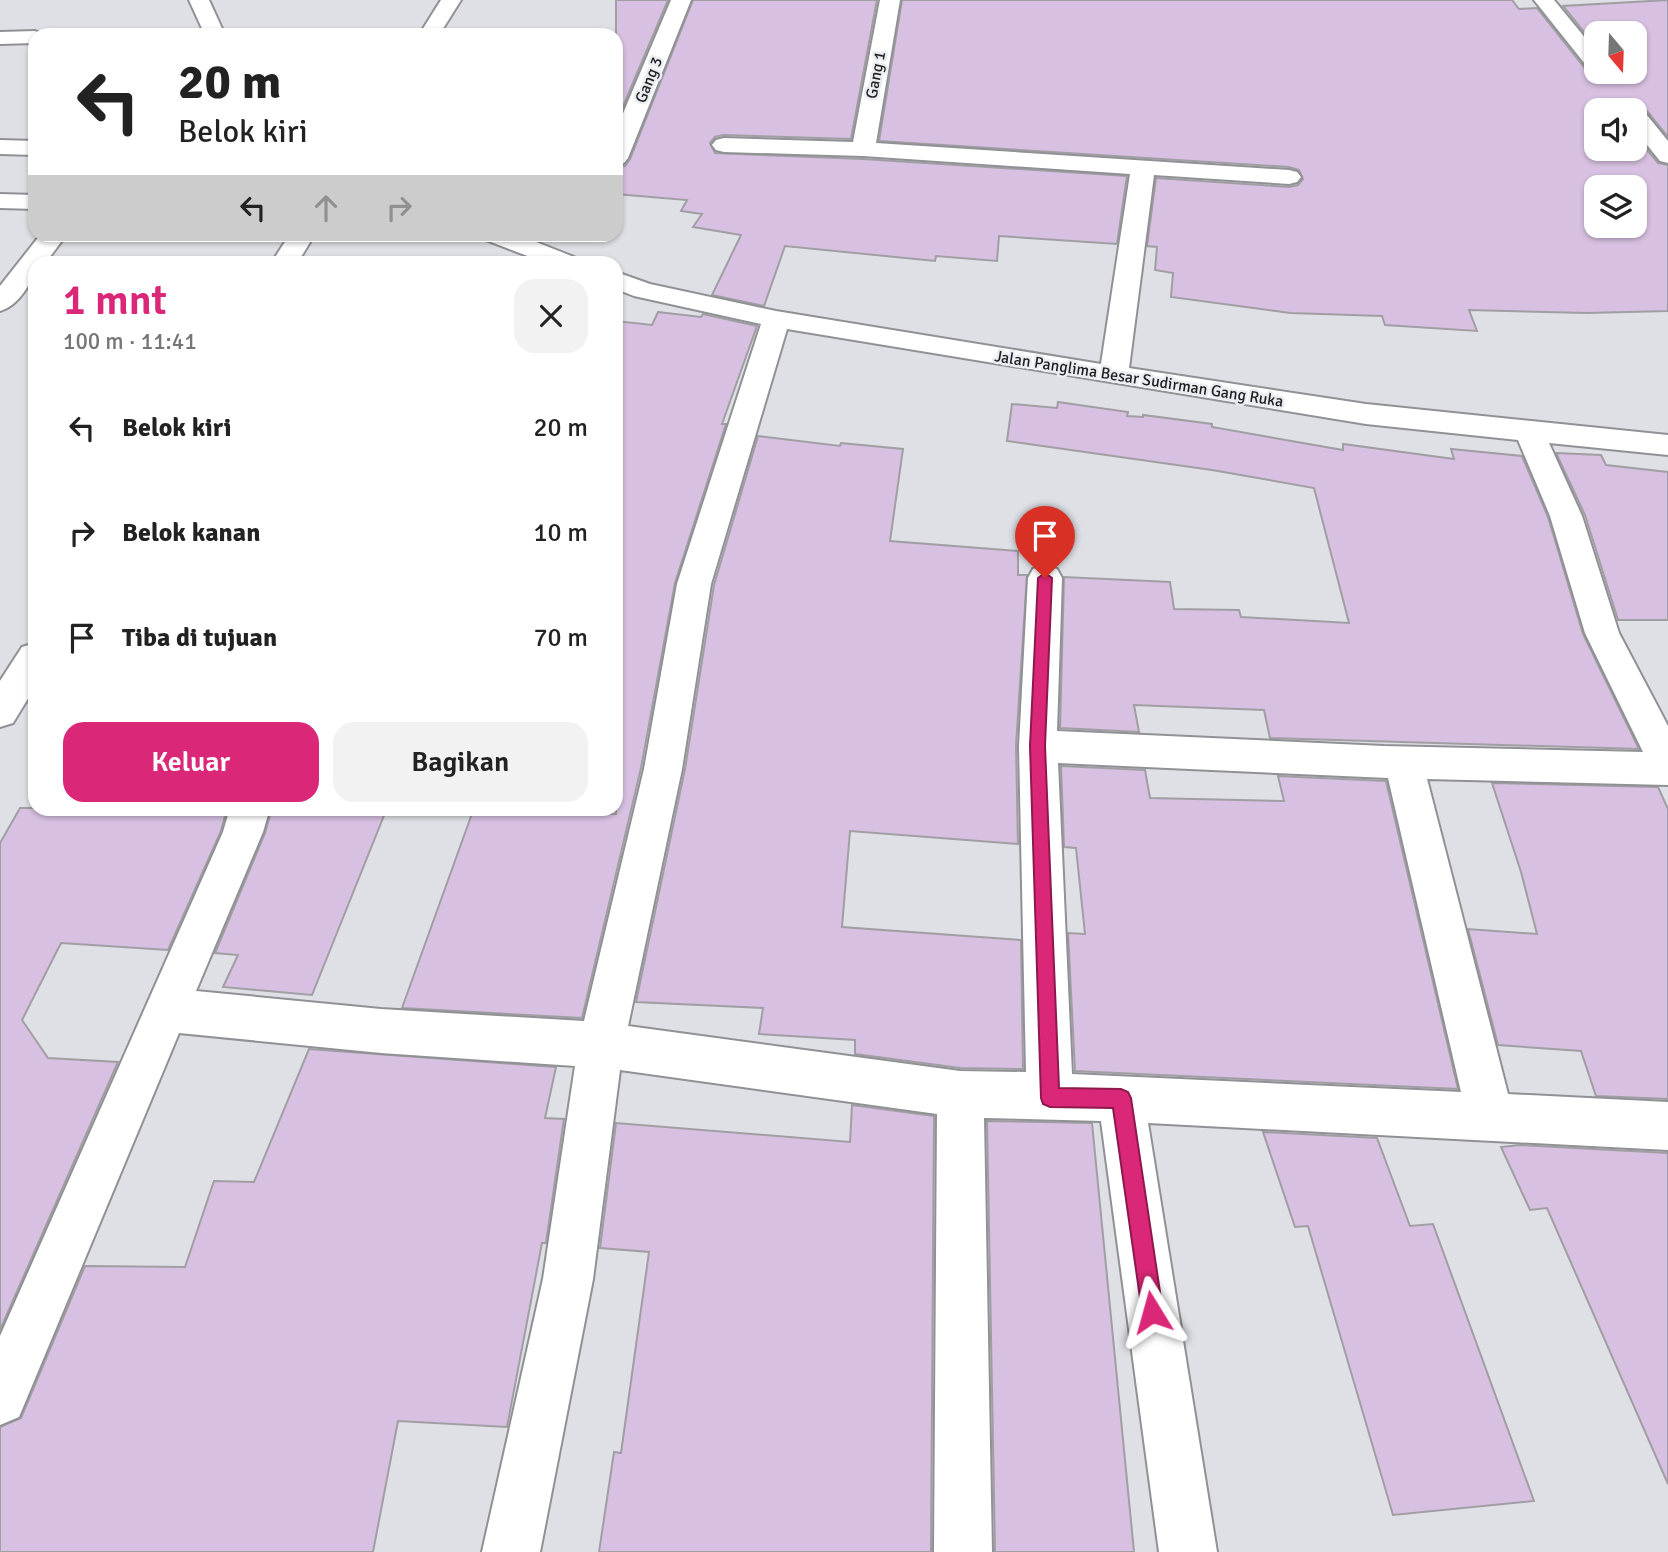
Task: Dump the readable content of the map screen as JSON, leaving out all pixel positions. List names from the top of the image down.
{
  "streets": {
    "street": ["Gang 1", "Gang 3", "Jalan Panglima Besar Sudirman Gang Ruka"]
  },
  "north": "bottom",
  "page": {
    "turn": ["20 m", "Belok kiri"],
    "heading": ["1 mnt", "100 m · 11:41"],
    "list": [
      {
        "name": "Belok kiri",
        "value": "20 m"
      },
      {
        "name": "Belok kanan",
        "value": "10 m"
      },
      {
        "name": "Tiba di tujuan",
        "value": "70 m"
      }
    ],
    "buttons": ["Keluar", "Bagikan"]
  }
}
